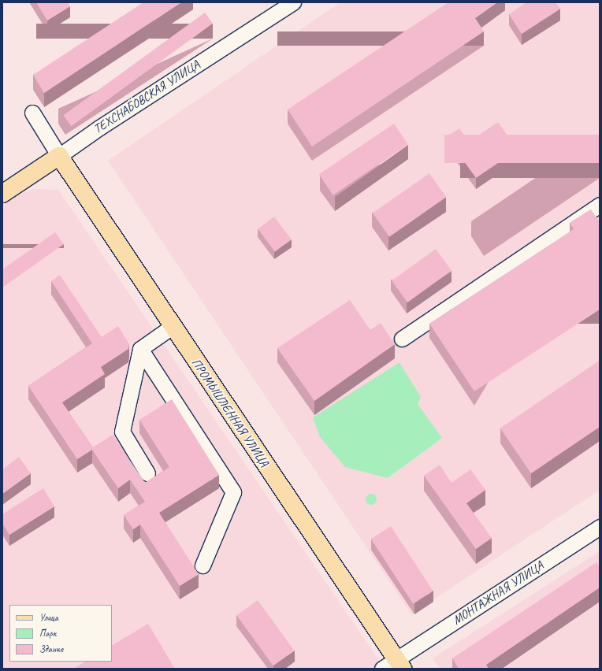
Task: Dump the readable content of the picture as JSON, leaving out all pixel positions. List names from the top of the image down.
{
  "streets": {
    "main road": ["ТЕХСНАБОВСКАЯ УЛИЦА", "ПРОМЫШЛЕННАЯ УЛИЦА"],
    "street": ["МОНТАЖНАЯ УЛИЦА"]
  },
  "crossings": [
    ["ТЕХСНАБОВСКАЯ УЛИЦА", "ПРОМЫШЛЕННАЯ УЛИЦА"],
    ["ПРОМЫШЛЕННАЯ УЛИЦА", "МОНТАЖНАЯ УЛИЦА"]
  ],
  "legend": ["Улица", "Парк", "Здание"]
}
